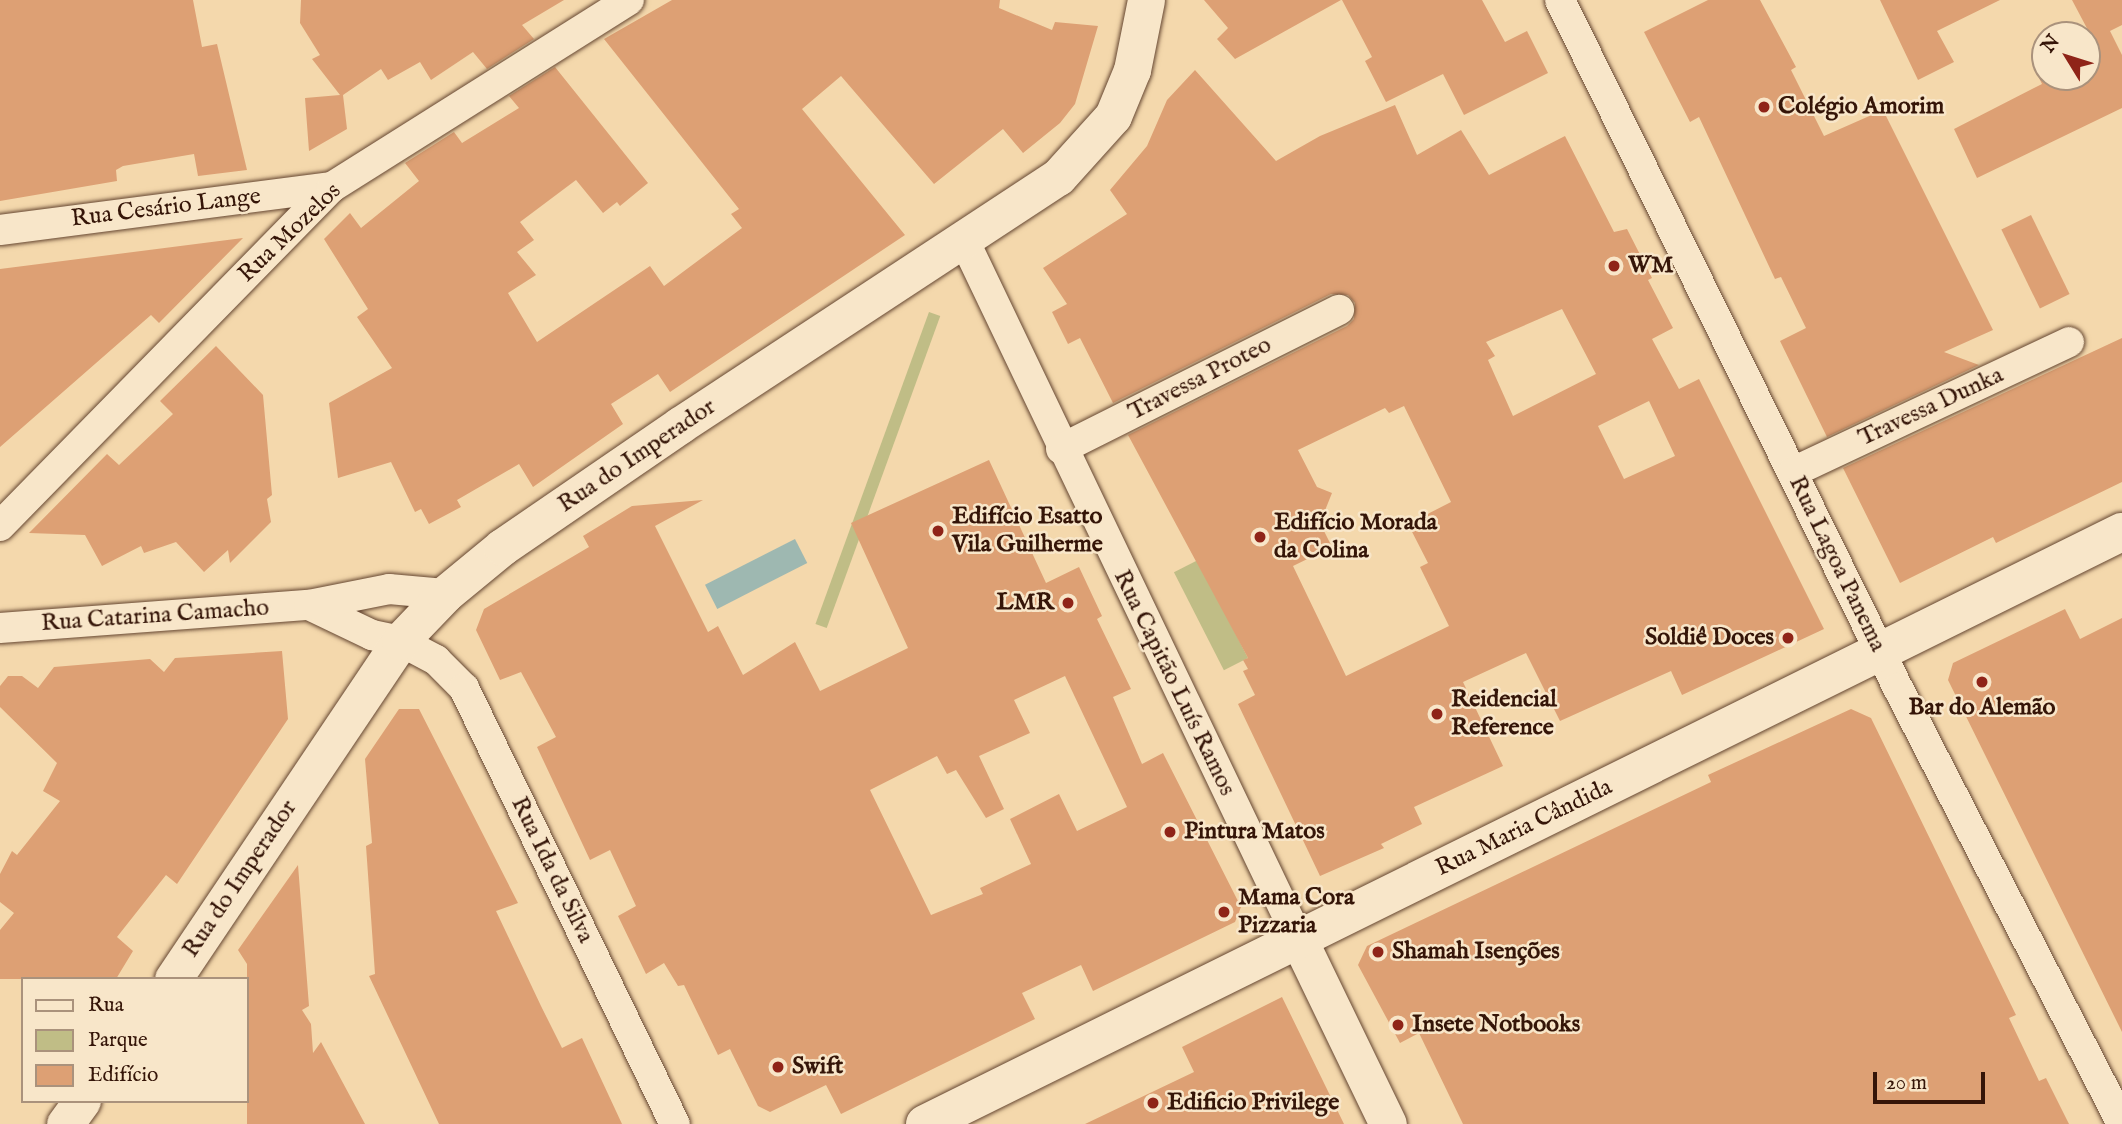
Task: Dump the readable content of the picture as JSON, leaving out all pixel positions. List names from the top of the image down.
{
  "streets": {
    "main road": ["Rua Maria Cândida"],
    "street": [
      "Rua Cesário Lange",
      "Rua Mozelos",
      "Travessa Proteo",
      "Travessa Dunka",
      "Rua do Imperador",
      "Rua Lagoa Panema",
      "Rua Catarina Camacho",
      "Rua Capitão Luís Ramos",
      "Rua Ida da Silva"
    ]
  },
  "crossings": [
    ["Rua Cesário Lange", "Rua Mozelos"],
    ["Travessa Proteo", "Rua Capitão Luís Ramos"],
    ["Travessa Dunka", "Rua Lagoa Panema"],
    ["Rua do Imperador", "Rua Catarina Camacho"],
    ["Rua do Imperador", "Rua Capitão Luís Ramos"],
    ["Rua do Imperador", "Rua Ida da Silva"],
    ["Rua Lagoa Panema", "Rua Maria Cândida"],
    ["Rua Capitão Luís Ramos", "Rua Maria Cândida"]
  ],
  "places": [
    "Colégio Amorim",
    "WM",
    "Edifício Esatto Vila Guilherme",
    "Edifício Morada da Colina",
    "LMR",
    "Soldiê Doces",
    "Bar do Alemão",
    "Reidencial Reference",
    "Pintura Matos",
    "Mama Cora Pizzaria",
    "Shamah Isenções",
    "Insete Notbooks",
    "Swift",
    "Edificio Privilege"
  ],
  "legend": ["Rua", "Parque", "Edifício"],
  "scale_bar": "20 m",
  "north": "top left"
}
